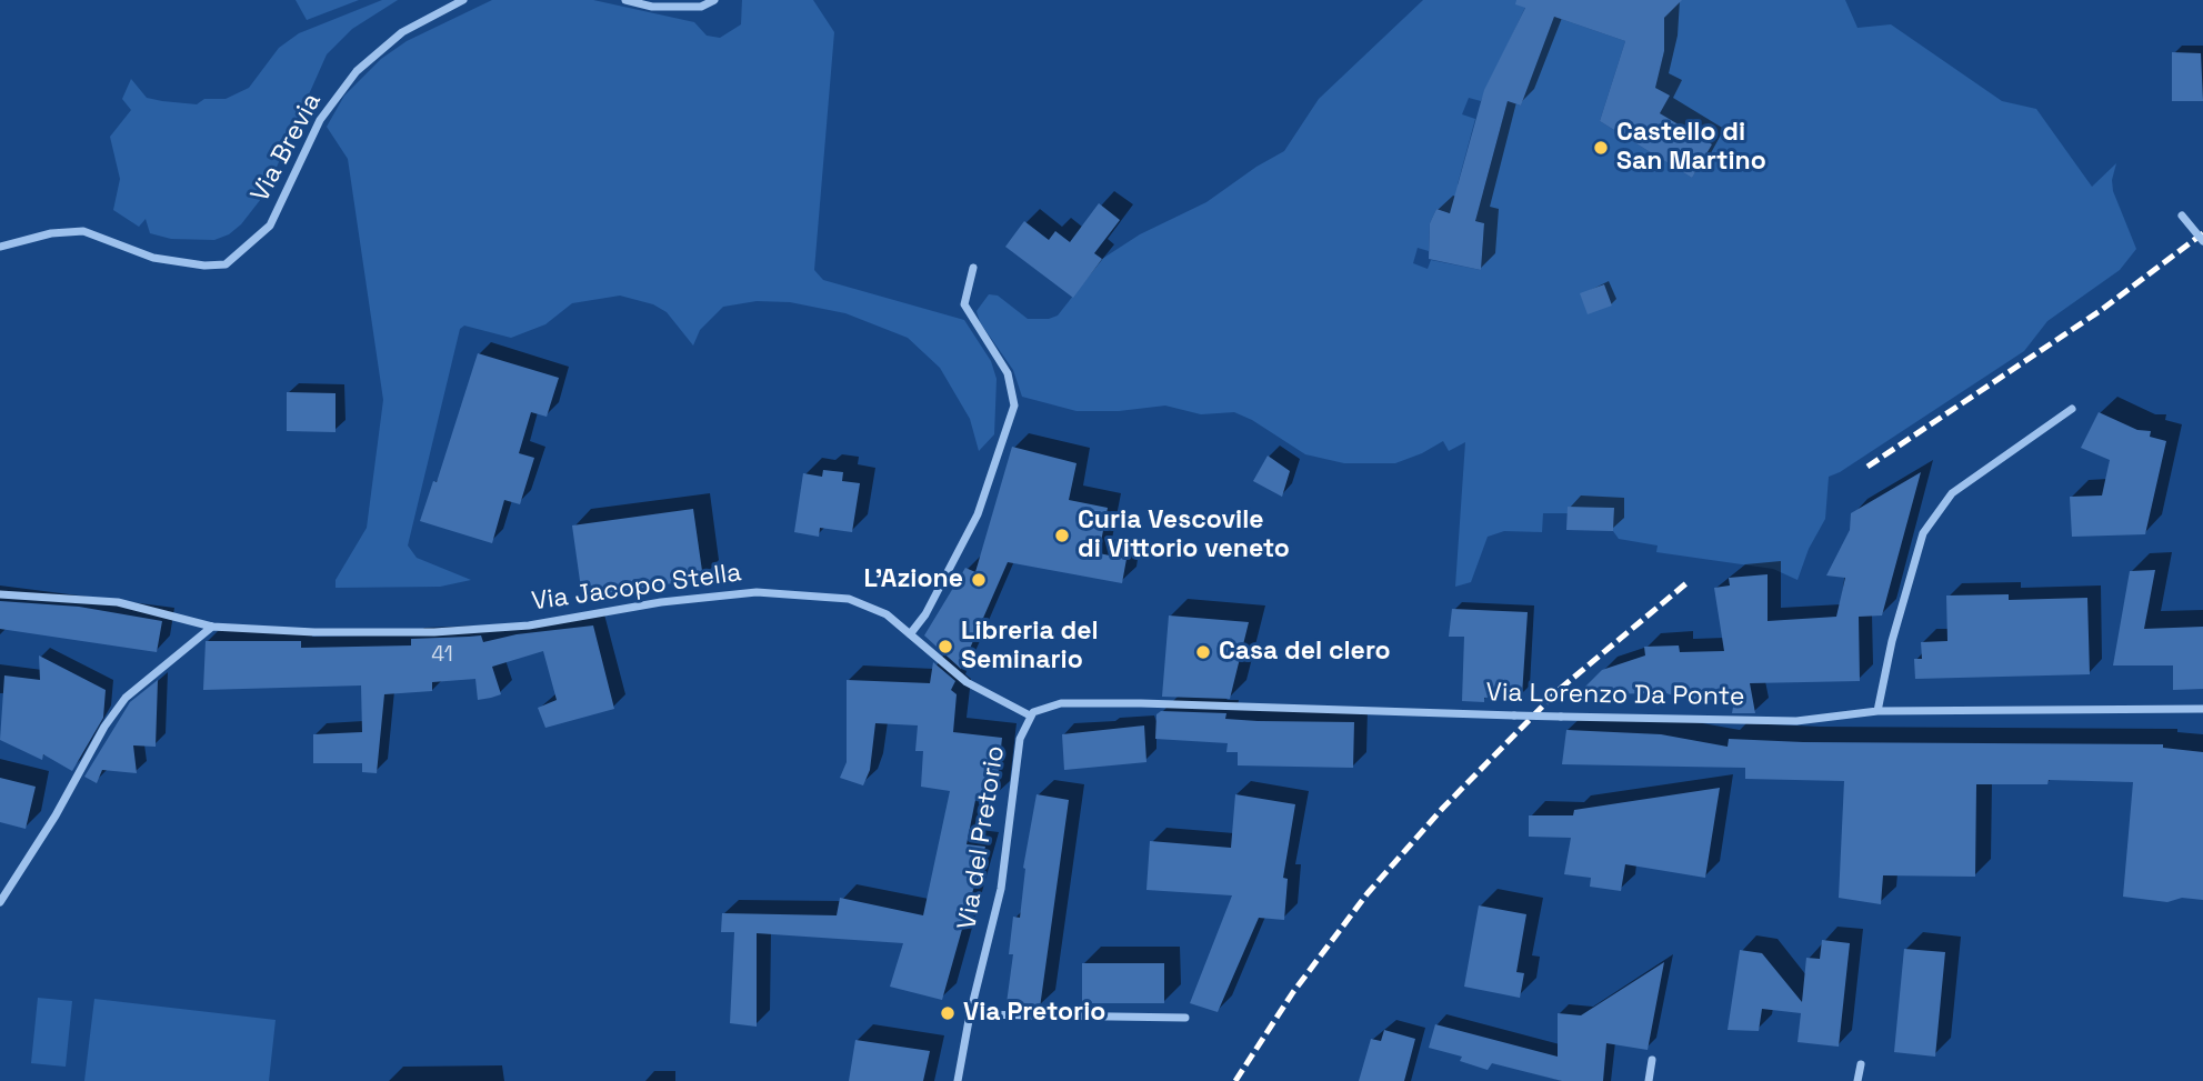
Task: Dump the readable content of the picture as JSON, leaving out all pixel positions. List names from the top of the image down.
{
  "streets": {
    "street": [
      "Via Brevia",
      "Via Jacopo Stella",
      "Via Lorenzo Da Ponte",
      "Via del Pretorio"
    ]
  },
  "crossings": [
    ["Via Jacopo Stella", "Via Lorenzo Da Ponte"],
    ["Via Jacopo Stella", "Via del Pretorio"],
    ["Via Lorenzo Da Ponte", "Via del Pretorio"]
  ],
  "places": [
    "Castello di San Martino",
    "Curia Vescovile di Vittorio veneto",
    "L'Azione",
    "Libreria del Seminario",
    "Casa del clero",
    "Via Pretorio"
  ],
  "house_numbers": ["41"]
}
